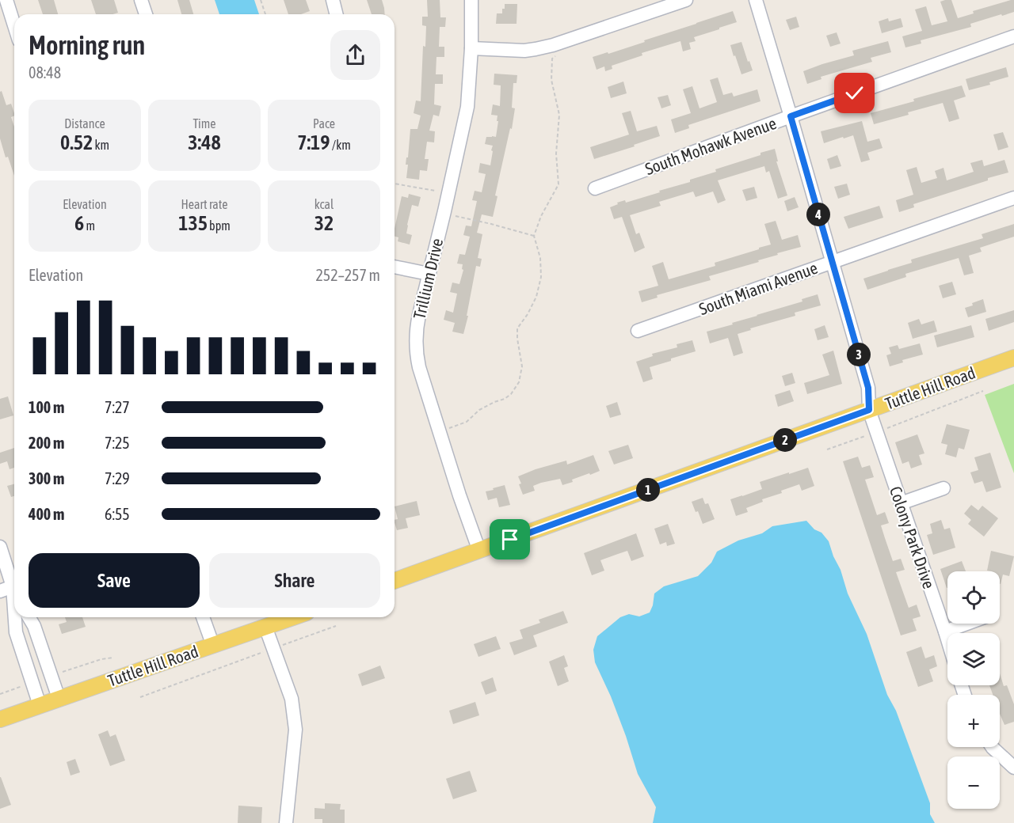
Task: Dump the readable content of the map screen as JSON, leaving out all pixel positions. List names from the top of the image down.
{
  "streets": {
    "main road": ["Tuttle Hill Road"],
    "street": [
      "South Mohawk Avenue",
      "Trillium Drive",
      "South Miami Avenue",
      "Colony Park Drive"
    ]
  },
  "crossings": [
    ["South Mohawk Avenue", "Colony Park Drive"],
    ["Trillium Drive", "Tuttle Hill Road"],
    ["South Miami Avenue", "Colony Park Drive"],
    ["Tuttle Hill Road", "Colony Park Drive"]
  ],
  "page": {
    "heading": ["Morning run", "08:48"],
    "stats": [
      ["Distance", "0.52 km"],
      ["Time", "3:48"],
      ["Pace", "7:19 /km"],
      ["Elevation", "6 m"],
      ["Heart rate", "135 bpm"],
      ["kcal", "32"]
    ],
    "pins": [
      "4",
      "3",
      "2",
      "1"
    ],
    "chart": ["Elevation", "252–257 m"],
    "list": [
      {
        "name": "100 m",
        "note": "7:27"
      },
      {
        "name": "200 m",
        "note": "7:25"
      },
      {
        "name": "300 m",
        "note": "7:29"
      },
      {
        "name": "400 m",
        "note": "6:55"
      }
    ],
    "buttons": ["Save", "Share"],
    "map_buttons": ["+", "−"]
  }
}
